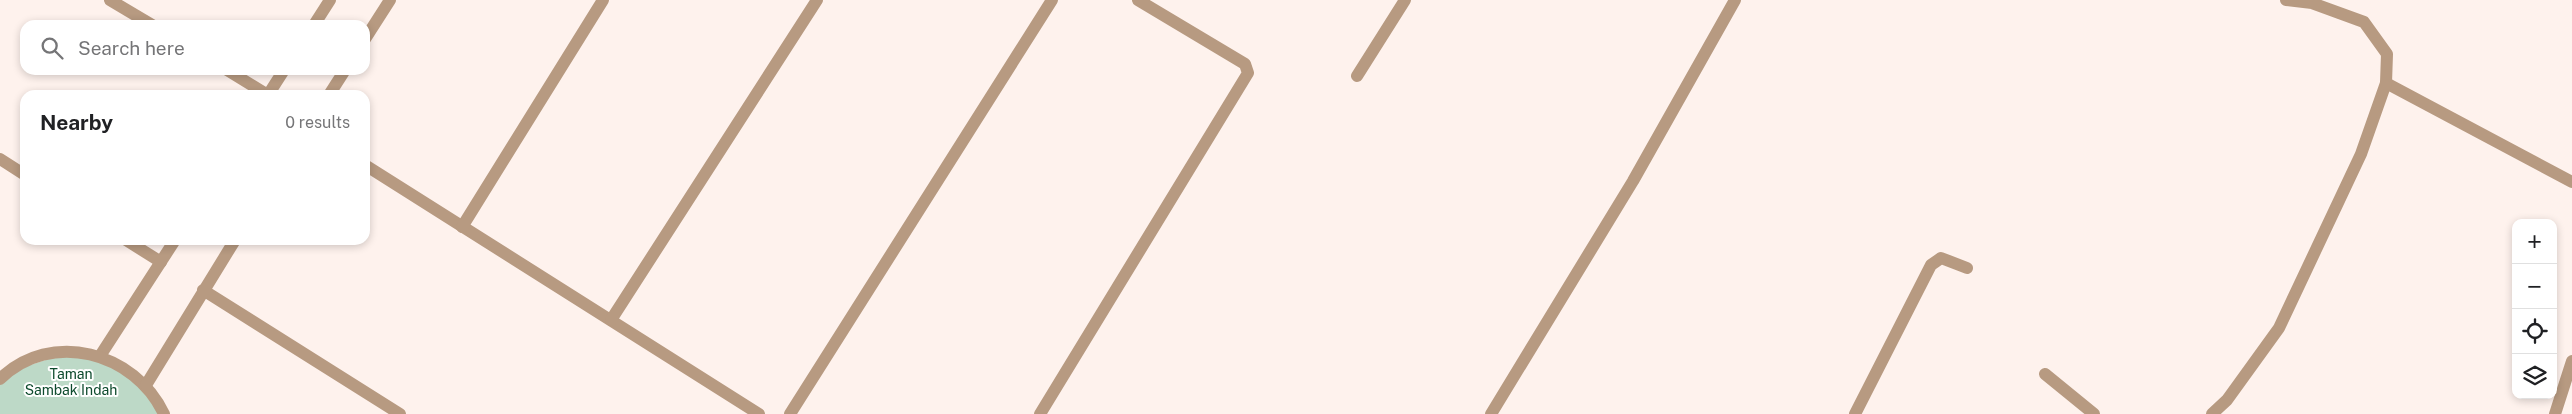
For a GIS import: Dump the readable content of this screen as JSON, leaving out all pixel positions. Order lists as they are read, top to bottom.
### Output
{
  "parks": ["Taman Sambak Indah"],
  "page": {
    "search": "Search here",
    "heading": ["Nearby", "0 results"],
    "map_buttons": ["+", "−"]
  }
}
